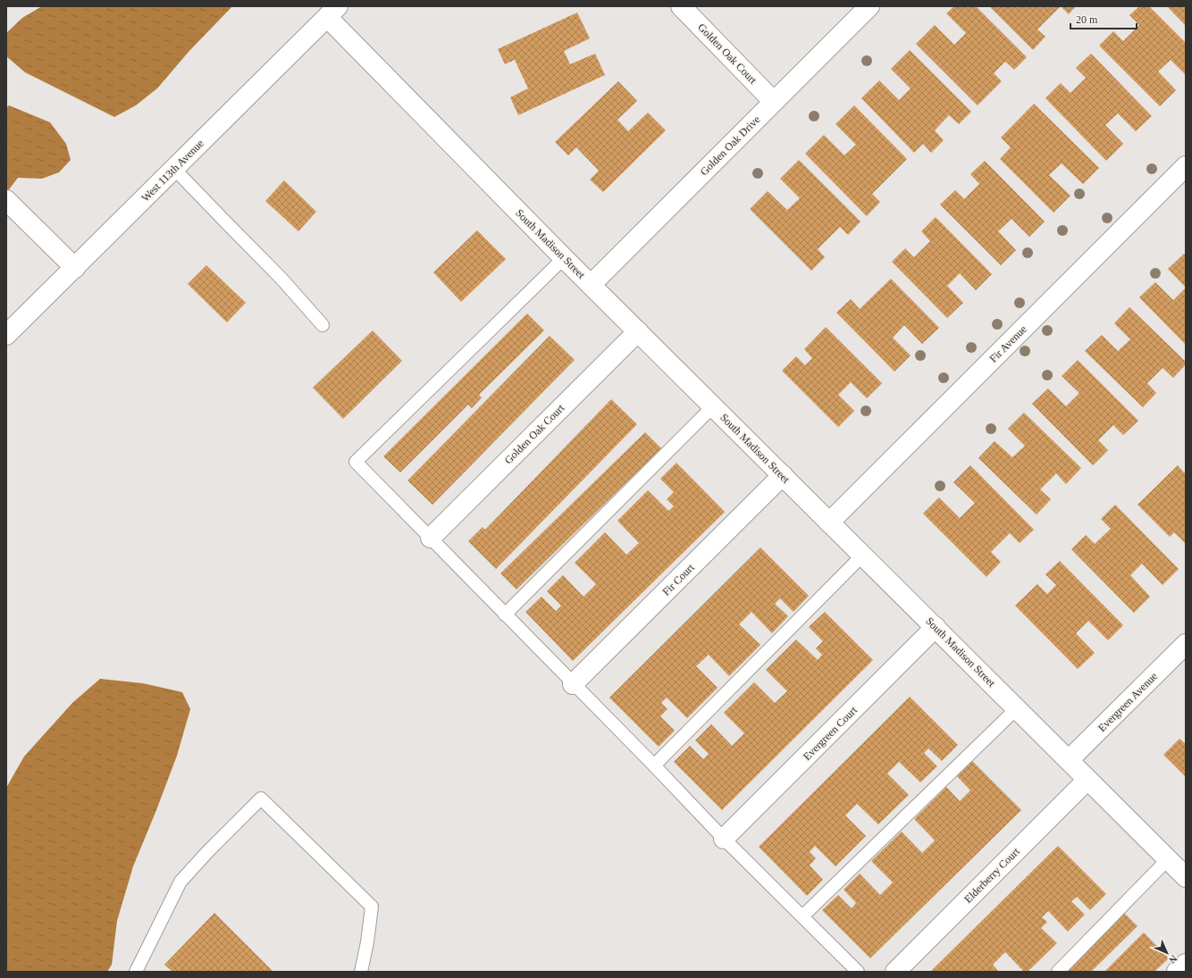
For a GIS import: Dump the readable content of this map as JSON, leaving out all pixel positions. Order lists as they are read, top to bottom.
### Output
{
  "streets": {
    "street": [
      "Golden Oak Court",
      "Golden Oak Drive",
      "West 113th Avenue",
      "South Madison Street",
      "Fir Avenue",
      "Fir Court",
      "Evergreen Avenue",
      "Evergreen Court",
      "Elderberry Court"
    ]
  },
  "crossings": [
    ["Golden Oak Court", "Golden Oak Drive"],
    ["Golden Oak Court", "South Madison Street"],
    ["Golden Oak Drive", "South Madison Street"],
    ["West 113th Avenue", "South Madison Street"],
    ["South Madison Street", "Fir Avenue"],
    ["South Madison Street", "Fir Court"],
    ["South Madison Street", "Evergreen Avenue"],
    ["South Madison Street", "Evergreen Court"],
    ["South Madison Street", "Elderberry Court"]
  ],
  "scale_bar": "20 m",
  "north": "bottom right"
}
